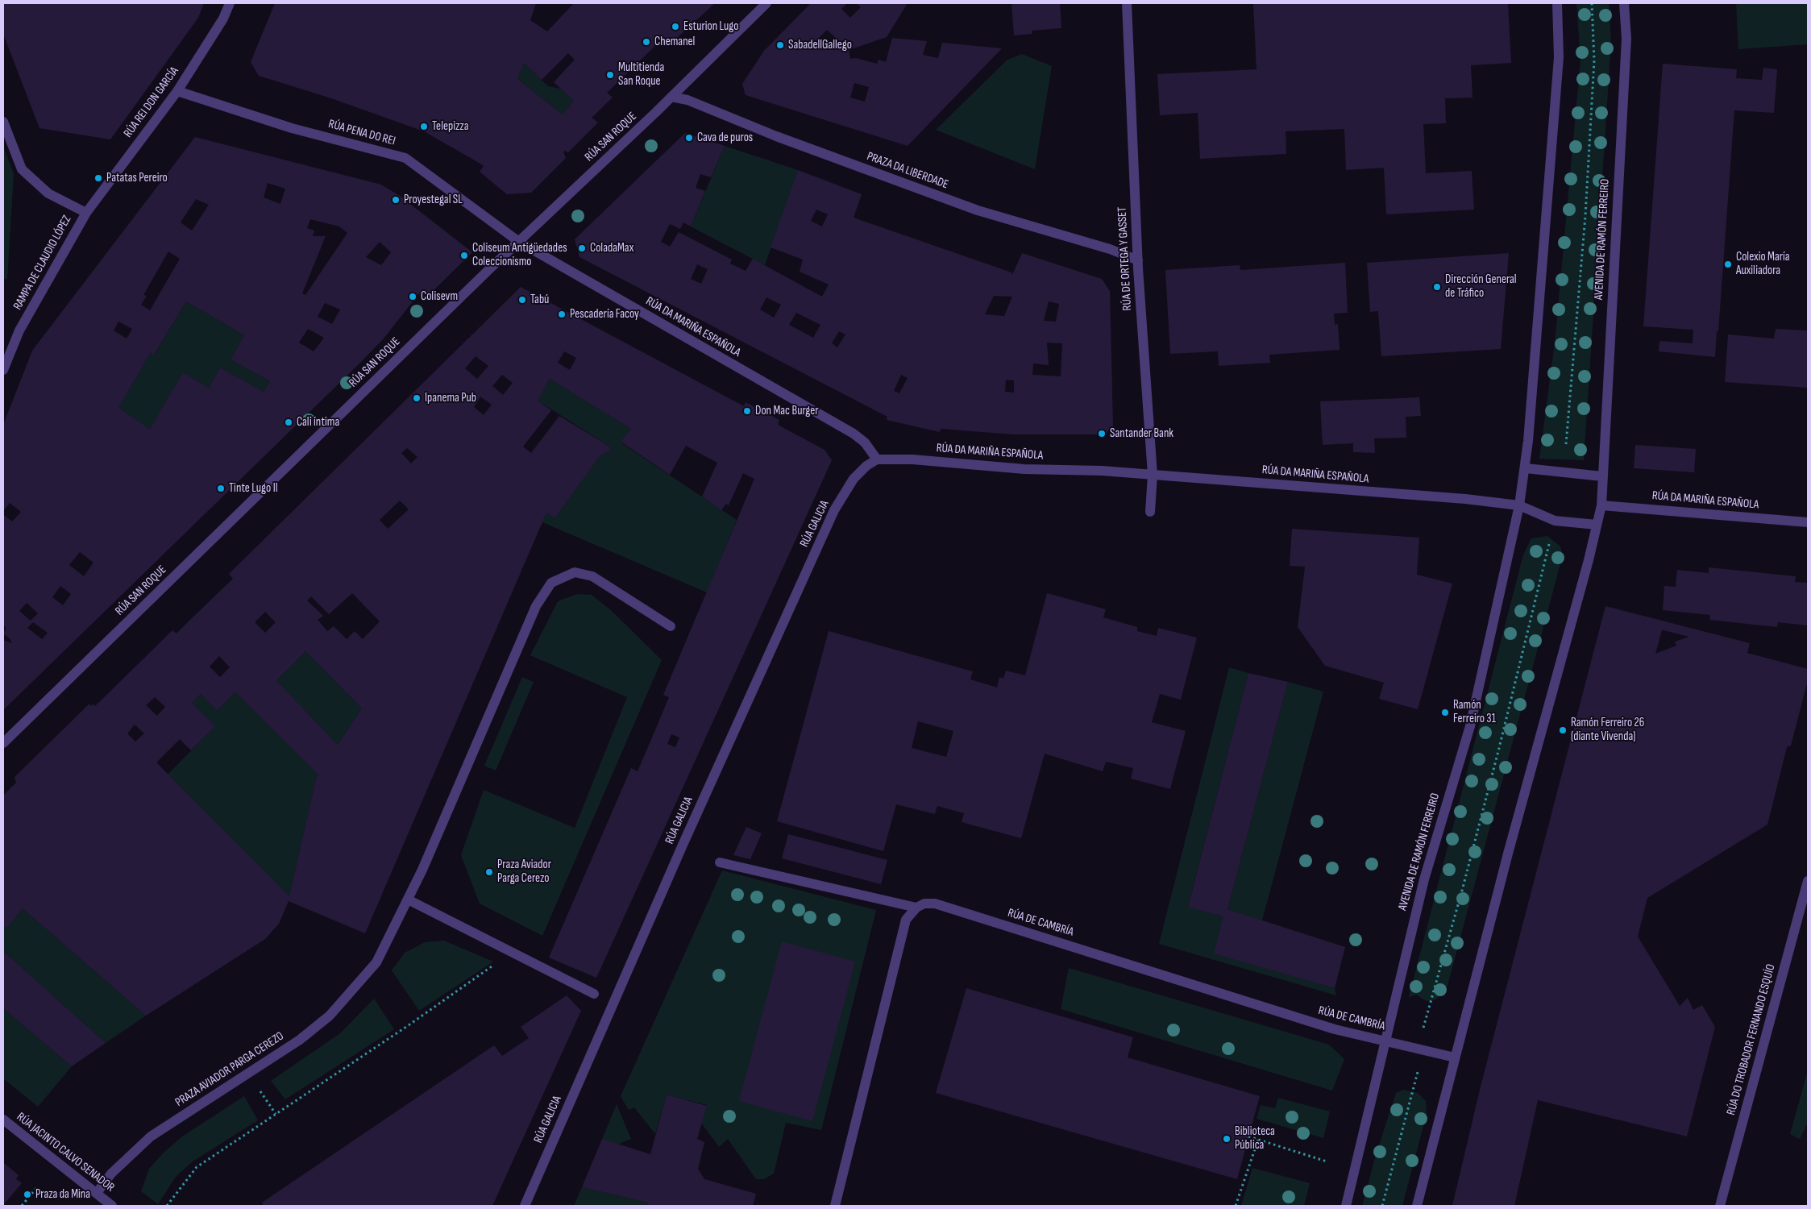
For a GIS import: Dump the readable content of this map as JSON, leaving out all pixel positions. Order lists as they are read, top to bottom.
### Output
{
  "streets": {
    "street": [
      "RÚA REI DON GARCÍA",
      "RÚA PENA DO REI",
      "RÚA SAN ROQUE",
      "PRAZA DA LIBERDADE",
      "AVENIDA DE RAMÓN FERREIRO",
      "RÚA DE ORTEGA Y GASSET",
      "RAMPA DE CLAUDIO LÓPEZ",
      "RÚA DA MARIÑA ESPAÑOLA",
      "RÚA GALICIA",
      "RÚA DE CAMBRÍA",
      "RÚA DO TROBADOR FERNANDO ESQUÍO",
      "PRAZA AVIADOR PARGA CEREZO",
      "RÚA JACINTO CALVO SENADOR"
    ]
  },
  "crossings": [
    ["RÚA REI DON GARCÍA", "RÚA PENA DO REI"],
    ["RÚA REI DON GARCÍA", "RAMPA DE CLAUDIO LÓPEZ"],
    ["RÚA PENA DO REI", "RÚA SAN ROQUE"],
    ["RÚA PENA DO REI", "RÚA DA MARIÑA ESPAÑOLA"],
    ["RÚA SAN ROQUE", "PRAZA DA LIBERDADE"],
    ["RÚA SAN ROQUE", "RÚA DA MARIÑA ESPAÑOLA"],
    ["PRAZA DA LIBERDADE", "RÚA DE ORTEGA Y GASSET"],
    ["AVENIDA DE RAMÓN FERREIRO", "RÚA DA MARIÑA ESPAÑOLA"],
    ["AVENIDA DE RAMÓN FERREIRO", "RÚA DE CAMBRÍA"],
    ["RÚA DE ORTEGA Y GASSET", "RÚA DA MARIÑA ESPAÑOLA"],
    ["RÚA DA MARIÑA ESPAÑOLA", "RÚA GALICIA"],
    ["PRAZA AVIADOR PARGA CEREZO", "RÚA JACINTO CALVO SENADOR"]
  ],
  "places": [
    "Esturion Lugo",
    "Chemanel",
    "SabadellGallego",
    "Multitienda San Roque",
    "Telepizza",
    "Cava de puros",
    "Patatas Pereiro",
    "Proyestegal SL",
    "ColadaMax",
    "Coliseum Antigüedades Coleccionismo",
    "Colexio María Auxiliadora",
    "Dirección General de Tráfico",
    "Colisevm",
    "Tabú",
    "Pescadería Facoy",
    "Ipanema Pub",
    "Don Mac Burger",
    "Cali íntima",
    "Santander Bank",
    "Tinte Lugo II",
    "Ramón Ferreiro 31",
    "Ramón Ferreiro 26 (diante Vivenda)",
    "Praza Aviador Parga Cerezo",
    "Biblioteca Pública",
    "Praza da Mina"
  ]
}
